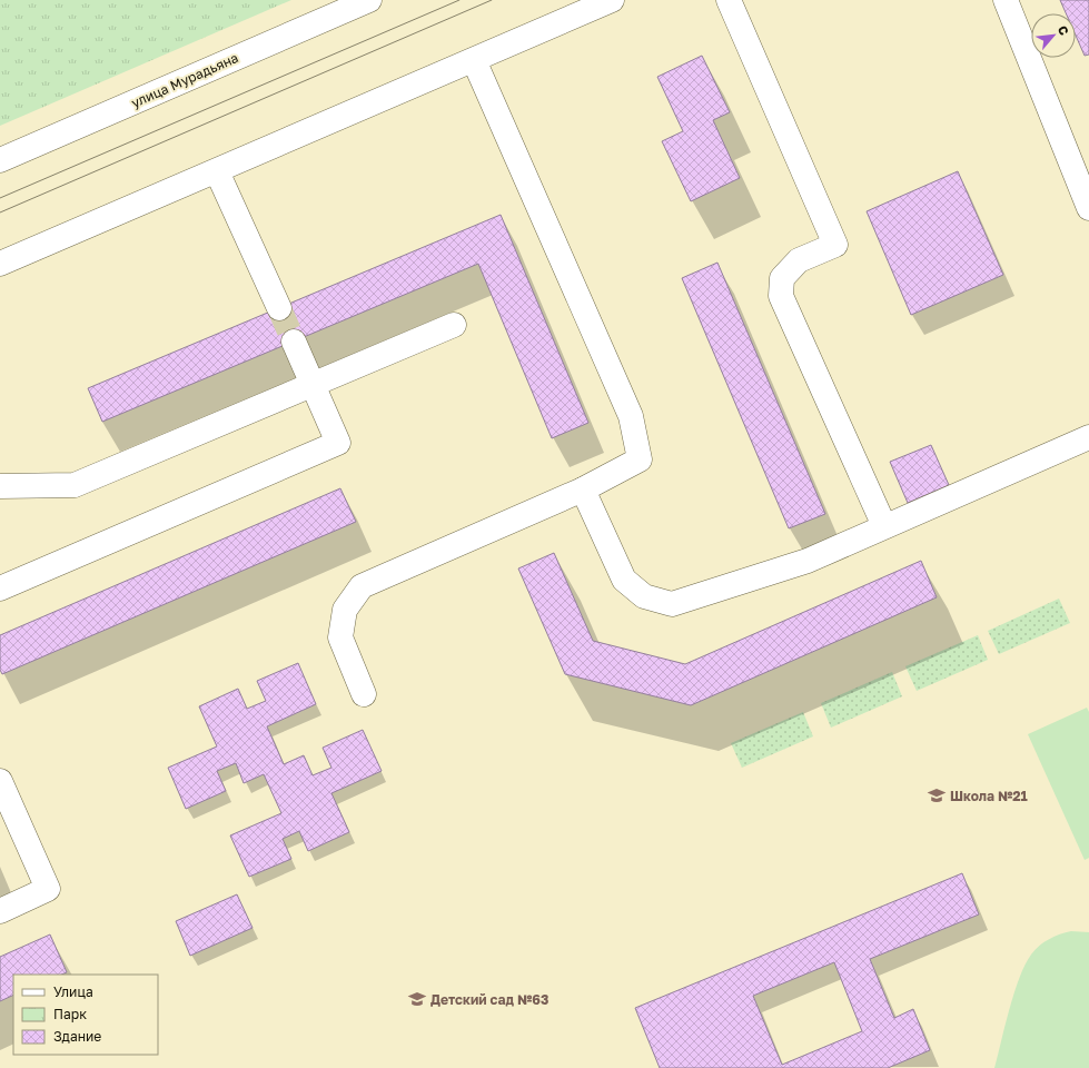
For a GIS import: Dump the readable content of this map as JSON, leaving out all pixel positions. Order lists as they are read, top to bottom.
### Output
{
  "streets": {
    "main road": ["улица Мурадьяна"]
  },
  "places": {
    "school or university": ["Школа №21", "Детский сад №63"]
  },
  "legend": ["Улица", "Парк", "Здание"],
  "north": "top right"
}
